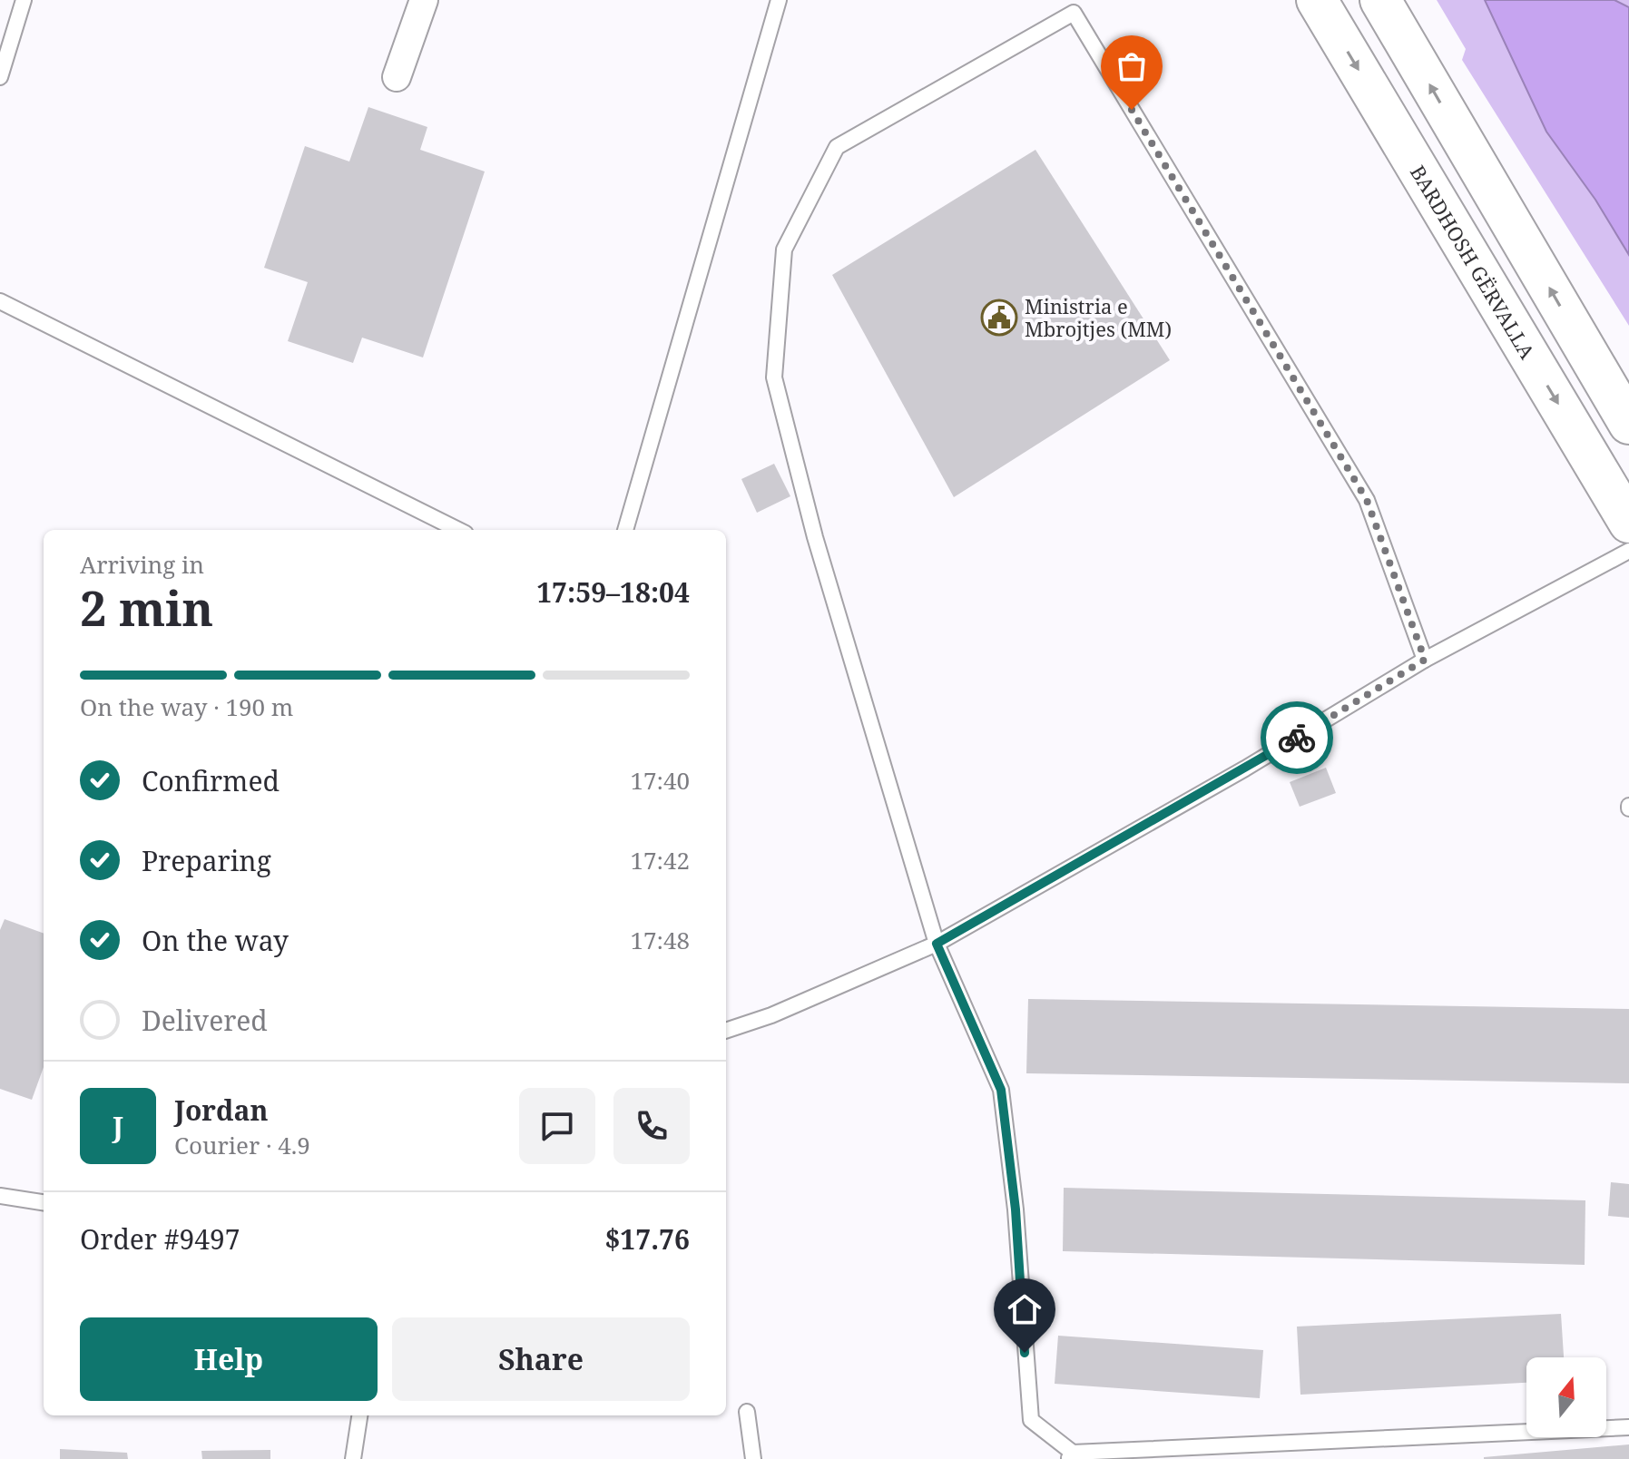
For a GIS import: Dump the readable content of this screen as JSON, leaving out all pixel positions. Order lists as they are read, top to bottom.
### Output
{
  "streets": {
    "highway": ["BARDHOSH GËRVALLA"]
  },
  "places": {
    "public building": ["Ministria e Mbrojtjes (MM)"]
  },
  "north": "top",
  "page": {
    "heading": ["2 min", "Arriving in", "17:59–18:04"],
    "panel": [
      "Jordan",
      "Courier · 4.9",
      "Order #9497",
      "$17.76"
    ],
    "bar": "On the way · 190 m",
    "list": [
      ["Confirmed", "17:40"],
      ["Preparing", "17:42"],
      ["On the way", "17:48"],
      "Delivered"
    ],
    "round": "J",
    "buttons": ["Help", "Share"]
  }
}
